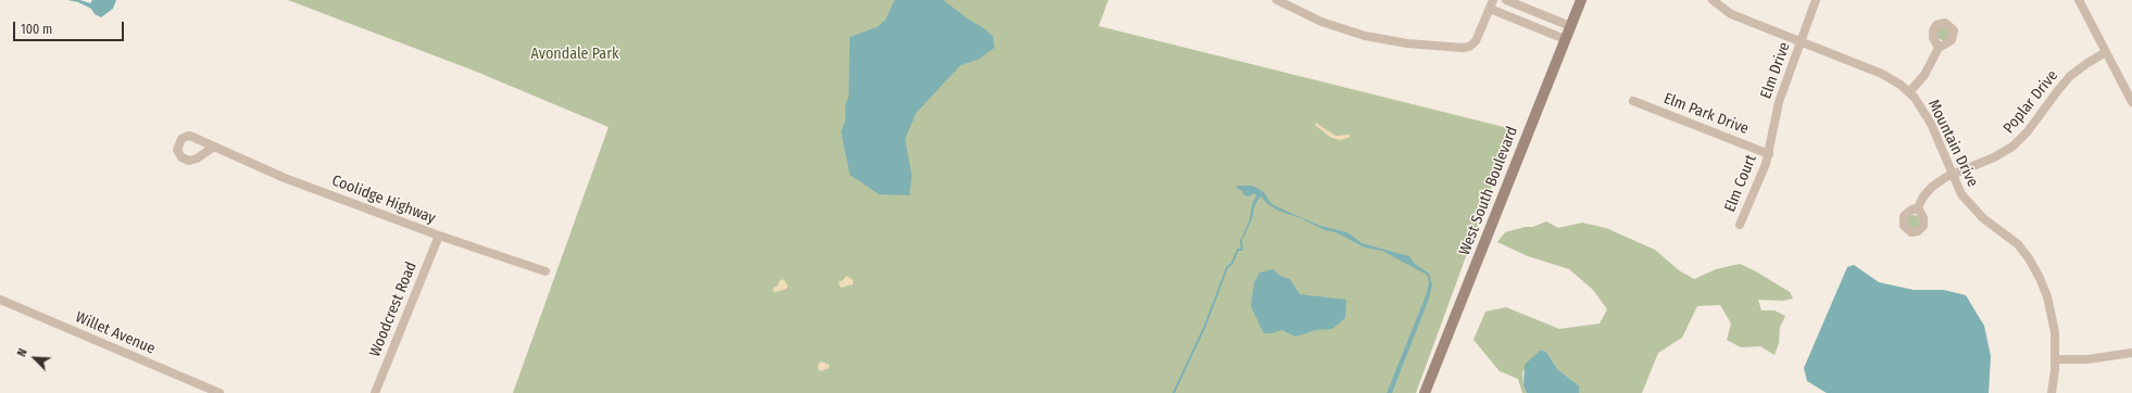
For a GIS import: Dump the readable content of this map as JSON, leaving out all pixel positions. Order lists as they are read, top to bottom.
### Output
{
  "streets": {
    "main road": ["West South Boulevard"],
    "street": [
      "Elm Drive",
      "Poplar Drive",
      "Elm Park Drive",
      "Mountain Drive",
      "Elm Court",
      "Coolidge Highway",
      "Woodcrest Road",
      "Willet Avenue"
    ]
  },
  "crossings": [
    ["Elm Drive", "Elm Park Drive"],
    ["Elm Drive", "Mountain Drive"],
    ["Elm Drive", "Elm Court"],
    ["Poplar Drive", "Mountain Drive"],
    ["Elm Park Drive", "Elm Court"],
    ["Coolidge Highway", "Woodcrest Road"]
  ],
  "parks": ["Avondale Park"],
  "scale_bar": "100 m",
  "north": "top left"
}
